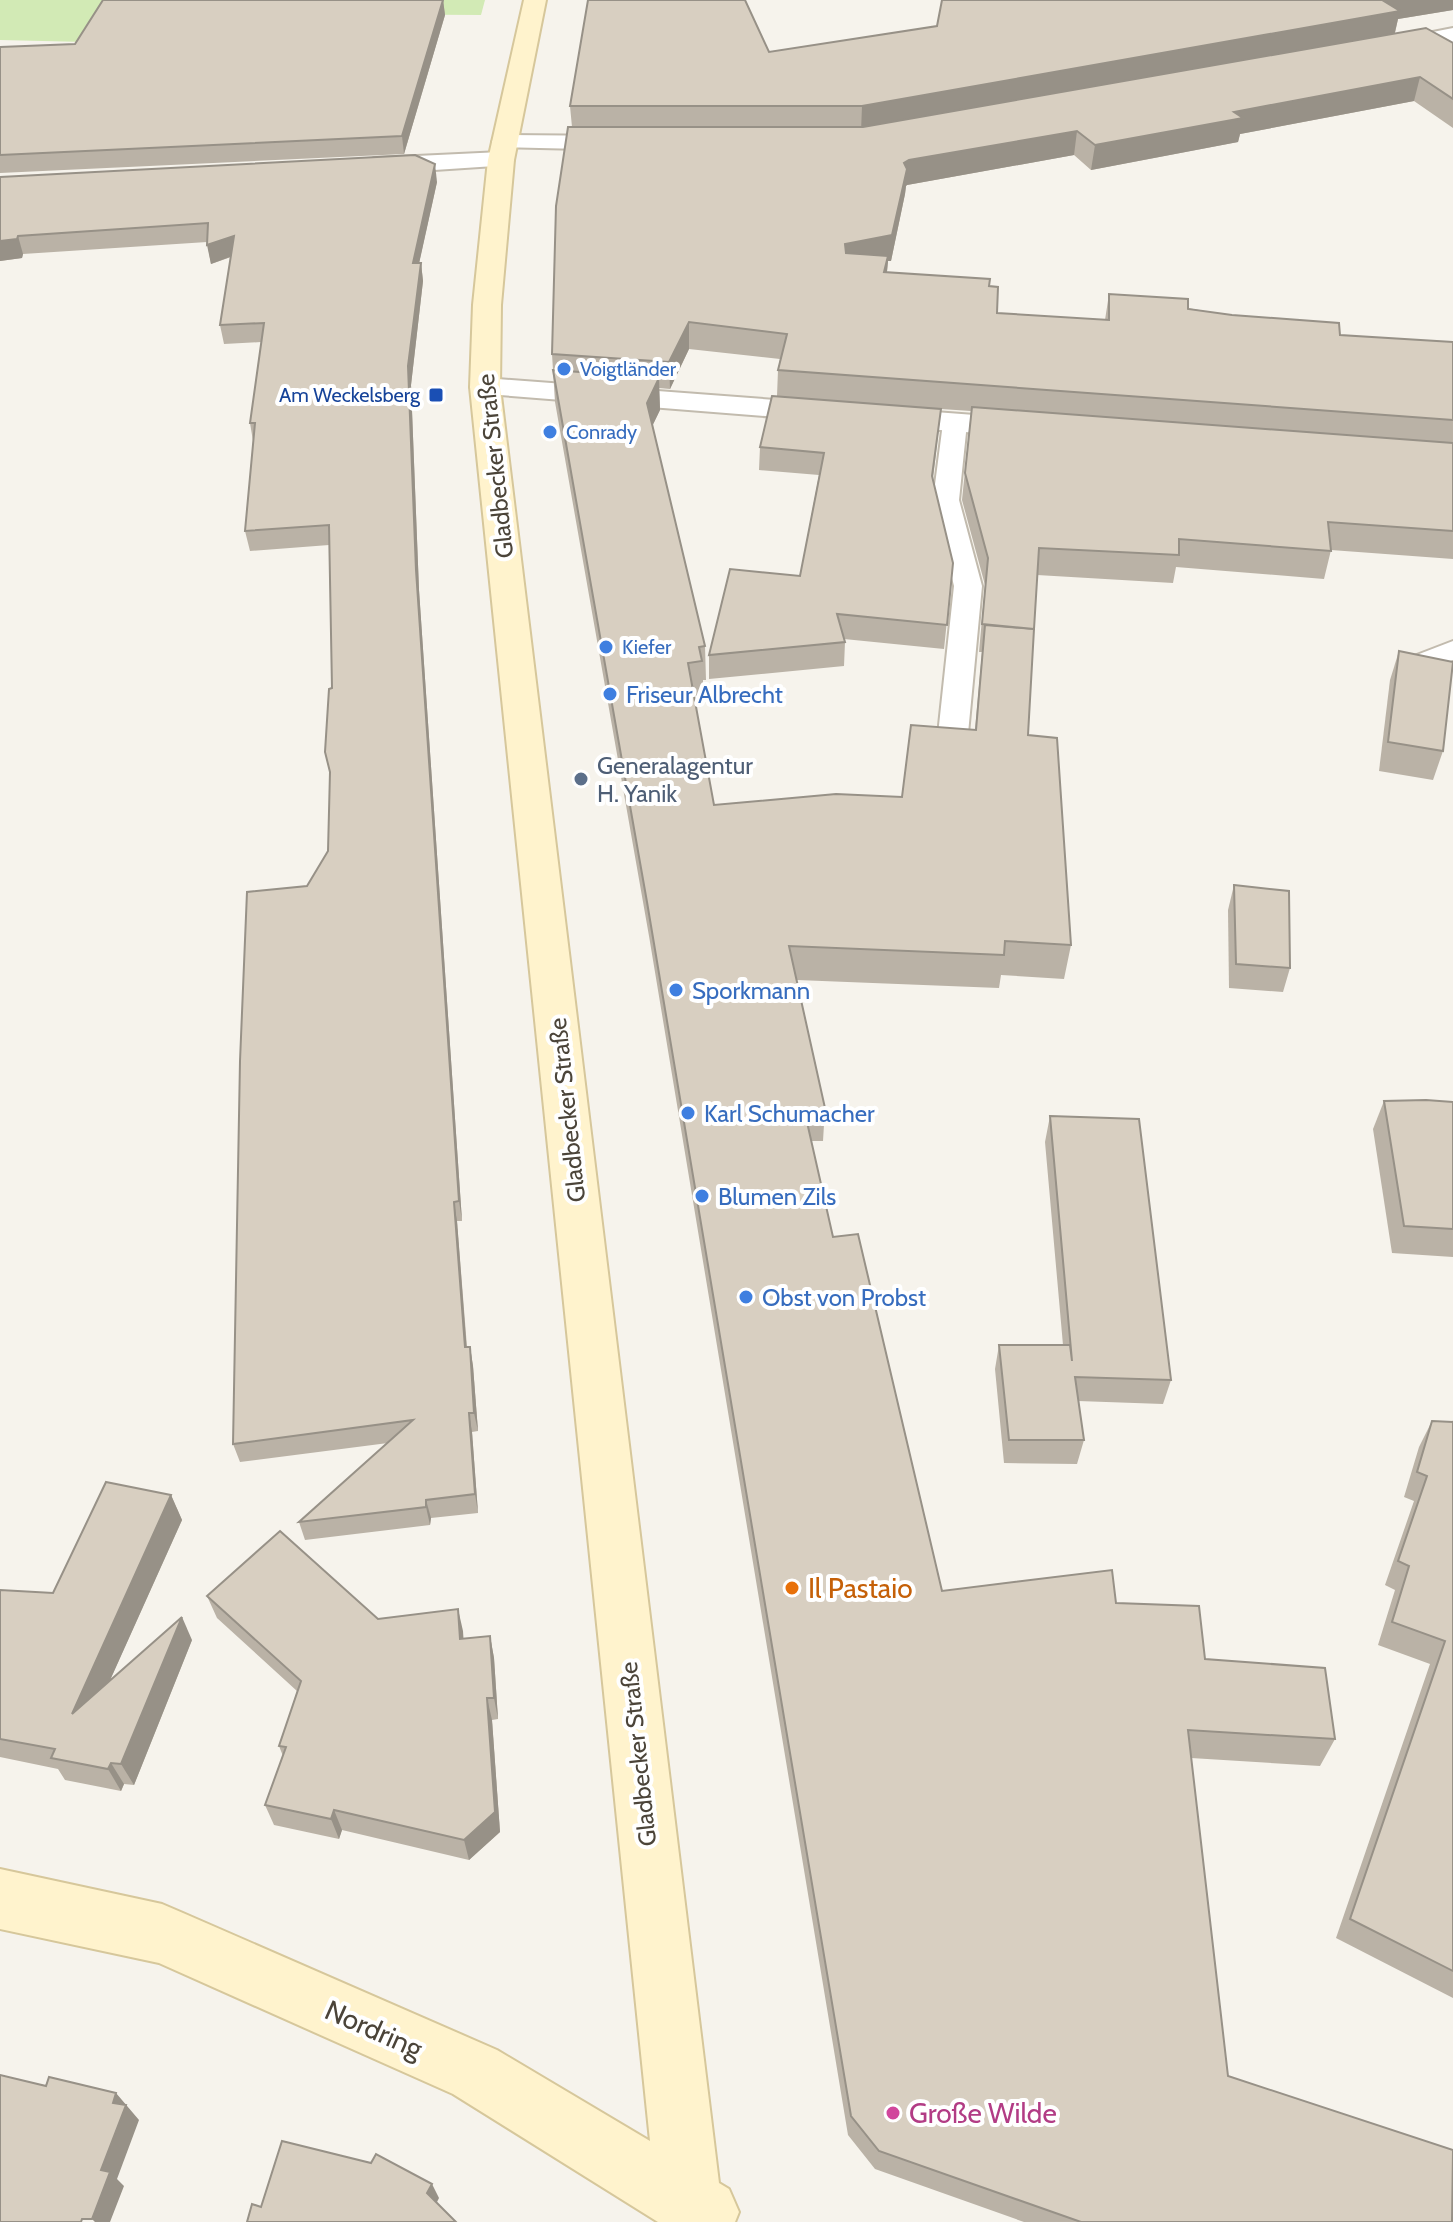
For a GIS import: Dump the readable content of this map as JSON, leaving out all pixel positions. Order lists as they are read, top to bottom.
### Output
{
  "streets": {
    "main road": ["Gladbecker Straße", "Nordring"]
  },
  "crossings": [
    ["Gladbecker Straße", "Nordring"]
  ],
  "places": {
    "other": [
      "Voigtländer",
      "Conrady",
      "Kiefer",
      "Friseur Albrecht",
      "Generalagentur H. Yanik",
      "Sporkmann",
      "Karl Schumacher",
      "Blumen Zils",
      "Obst von Probst",
      "Il Pastaio",
      "Große Wilde"
    ],
    "transit": ["Am Weckelsberg"]
  }
}
